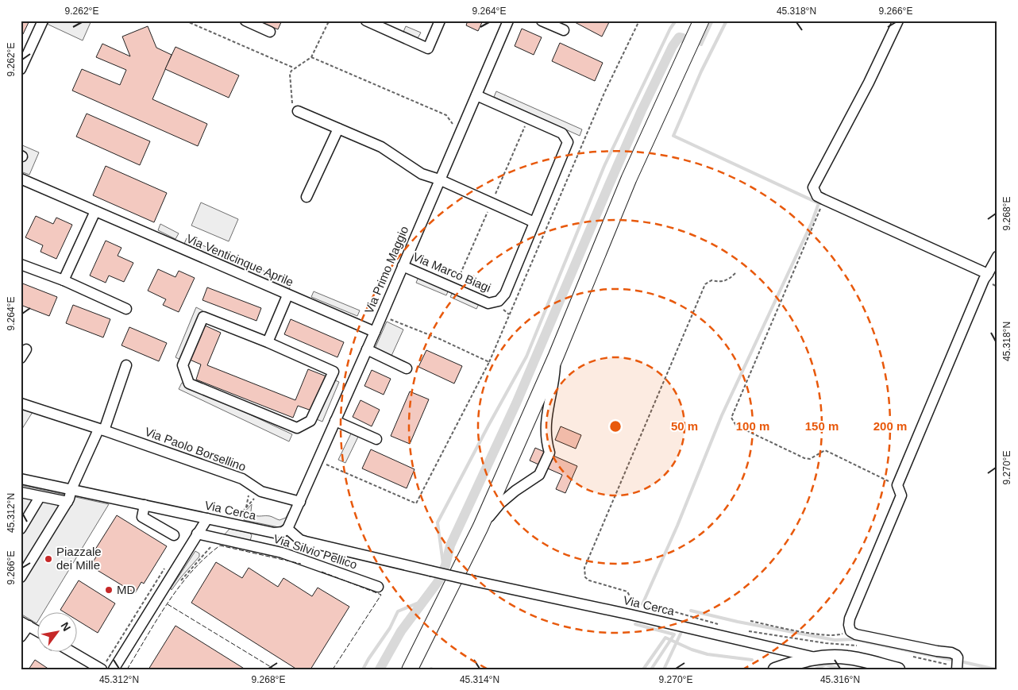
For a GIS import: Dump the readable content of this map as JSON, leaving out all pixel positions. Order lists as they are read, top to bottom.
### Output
{
  "streets": {
    "street": [
      "Via Venticinque Aprile",
      "Via Primo Maggio",
      "Via Marco Biagi",
      "Via Paolo Borsellino",
      "Via Cerca",
      "Via Silvio Pellico"
    ]
  },
  "crossings": [
    ["Via Venticinque Aprile", "Via Primo Maggio"],
    ["Via Primo Maggio", "Via Marco Biagi"],
    ["Via Primo Maggio", "Via Paolo Borsellino"],
    ["Via Primo Maggio", "Via Cerca"]
  ],
  "places": ["Piazzale dei Mille", "MD"],
  "north": "top right",
  "coordinates": [
    "9.262°E",
    "9.264°E",
    "45.318°N",
    "9.266°E",
    "9.268°E",
    "9.270°E",
    "45.312°N",
    "45.314°N",
    "45.316°N"
  ],
  "rings": [
    "50 m",
    "100 m",
    "150 m",
    "200 m"
  ]
}
